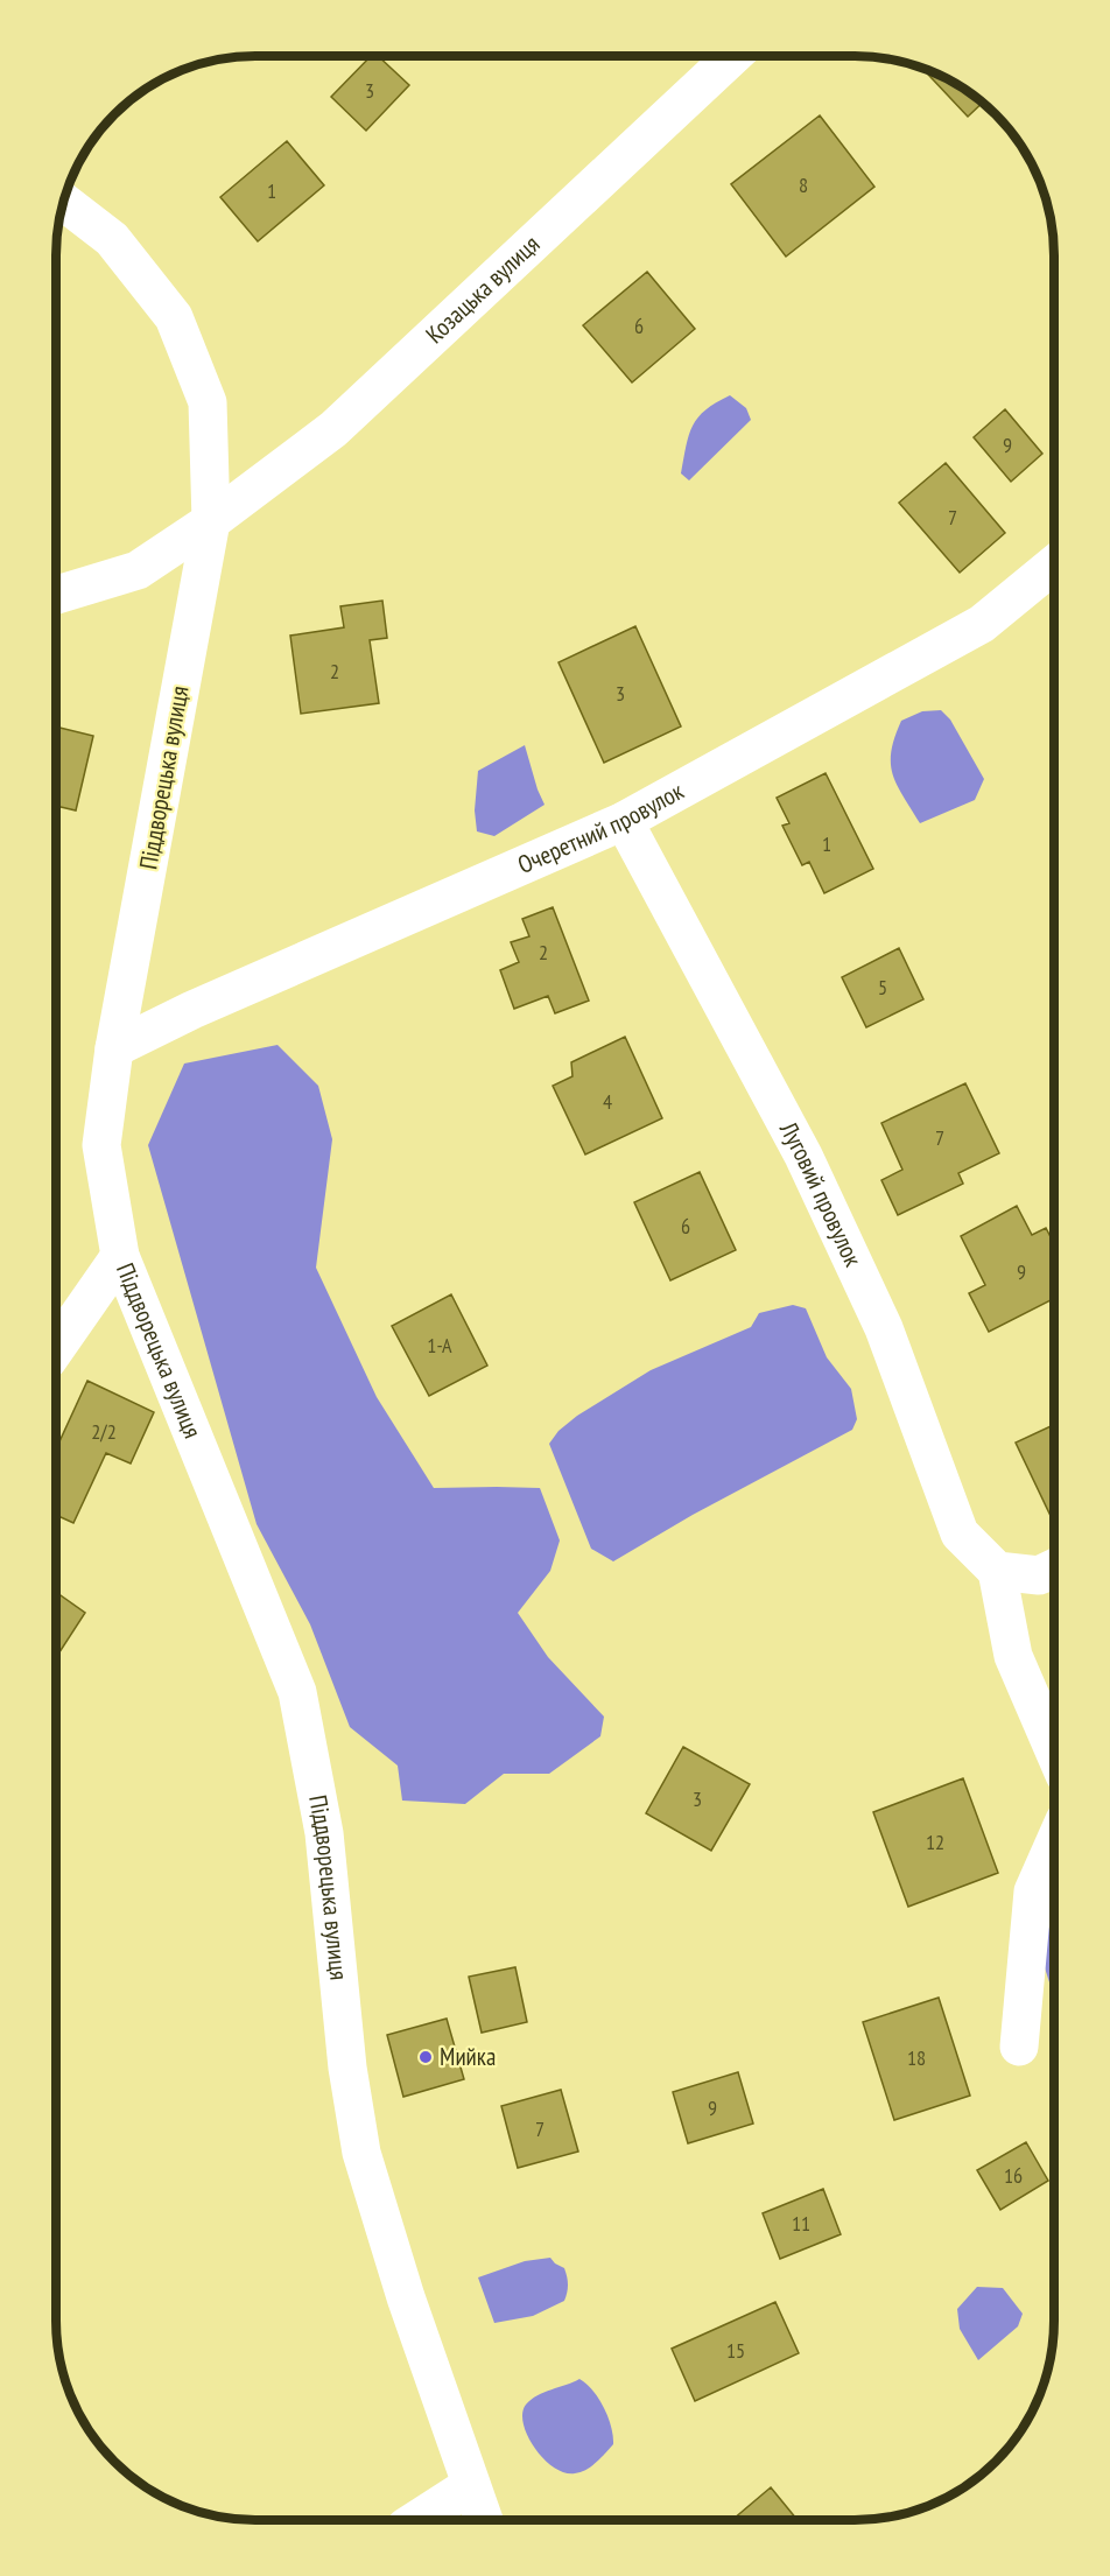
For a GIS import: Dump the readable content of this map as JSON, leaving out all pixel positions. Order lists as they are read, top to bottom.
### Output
{
  "streets": {
    "street": [
      "Козацька вулиця",
      "Піддворецька вулиця",
      "Очеретний провулок",
      "Луговий провулок"
    ]
  },
  "crossings": [
    ["Козацька вулиця", "Піддворецька вулиця"],
    ["Піддворецька вулиця", "Очеретний провулок"],
    ["Очеретний провулок", "Луговий провулок"]
  ],
  "places": ["Мийка"],
  "house_numbers": [
    "3",
    "8",
    "1",
    "6",
    "9",
    "7",
    "2",
    "3",
    "1",
    "2",
    "5",
    "4",
    "7",
    "6",
    "9",
    "1-А",
    "2/2",
    "3",
    "12",
    "18",
    "9",
    "7",
    "16",
    "11",
    "15"
  ]
}
